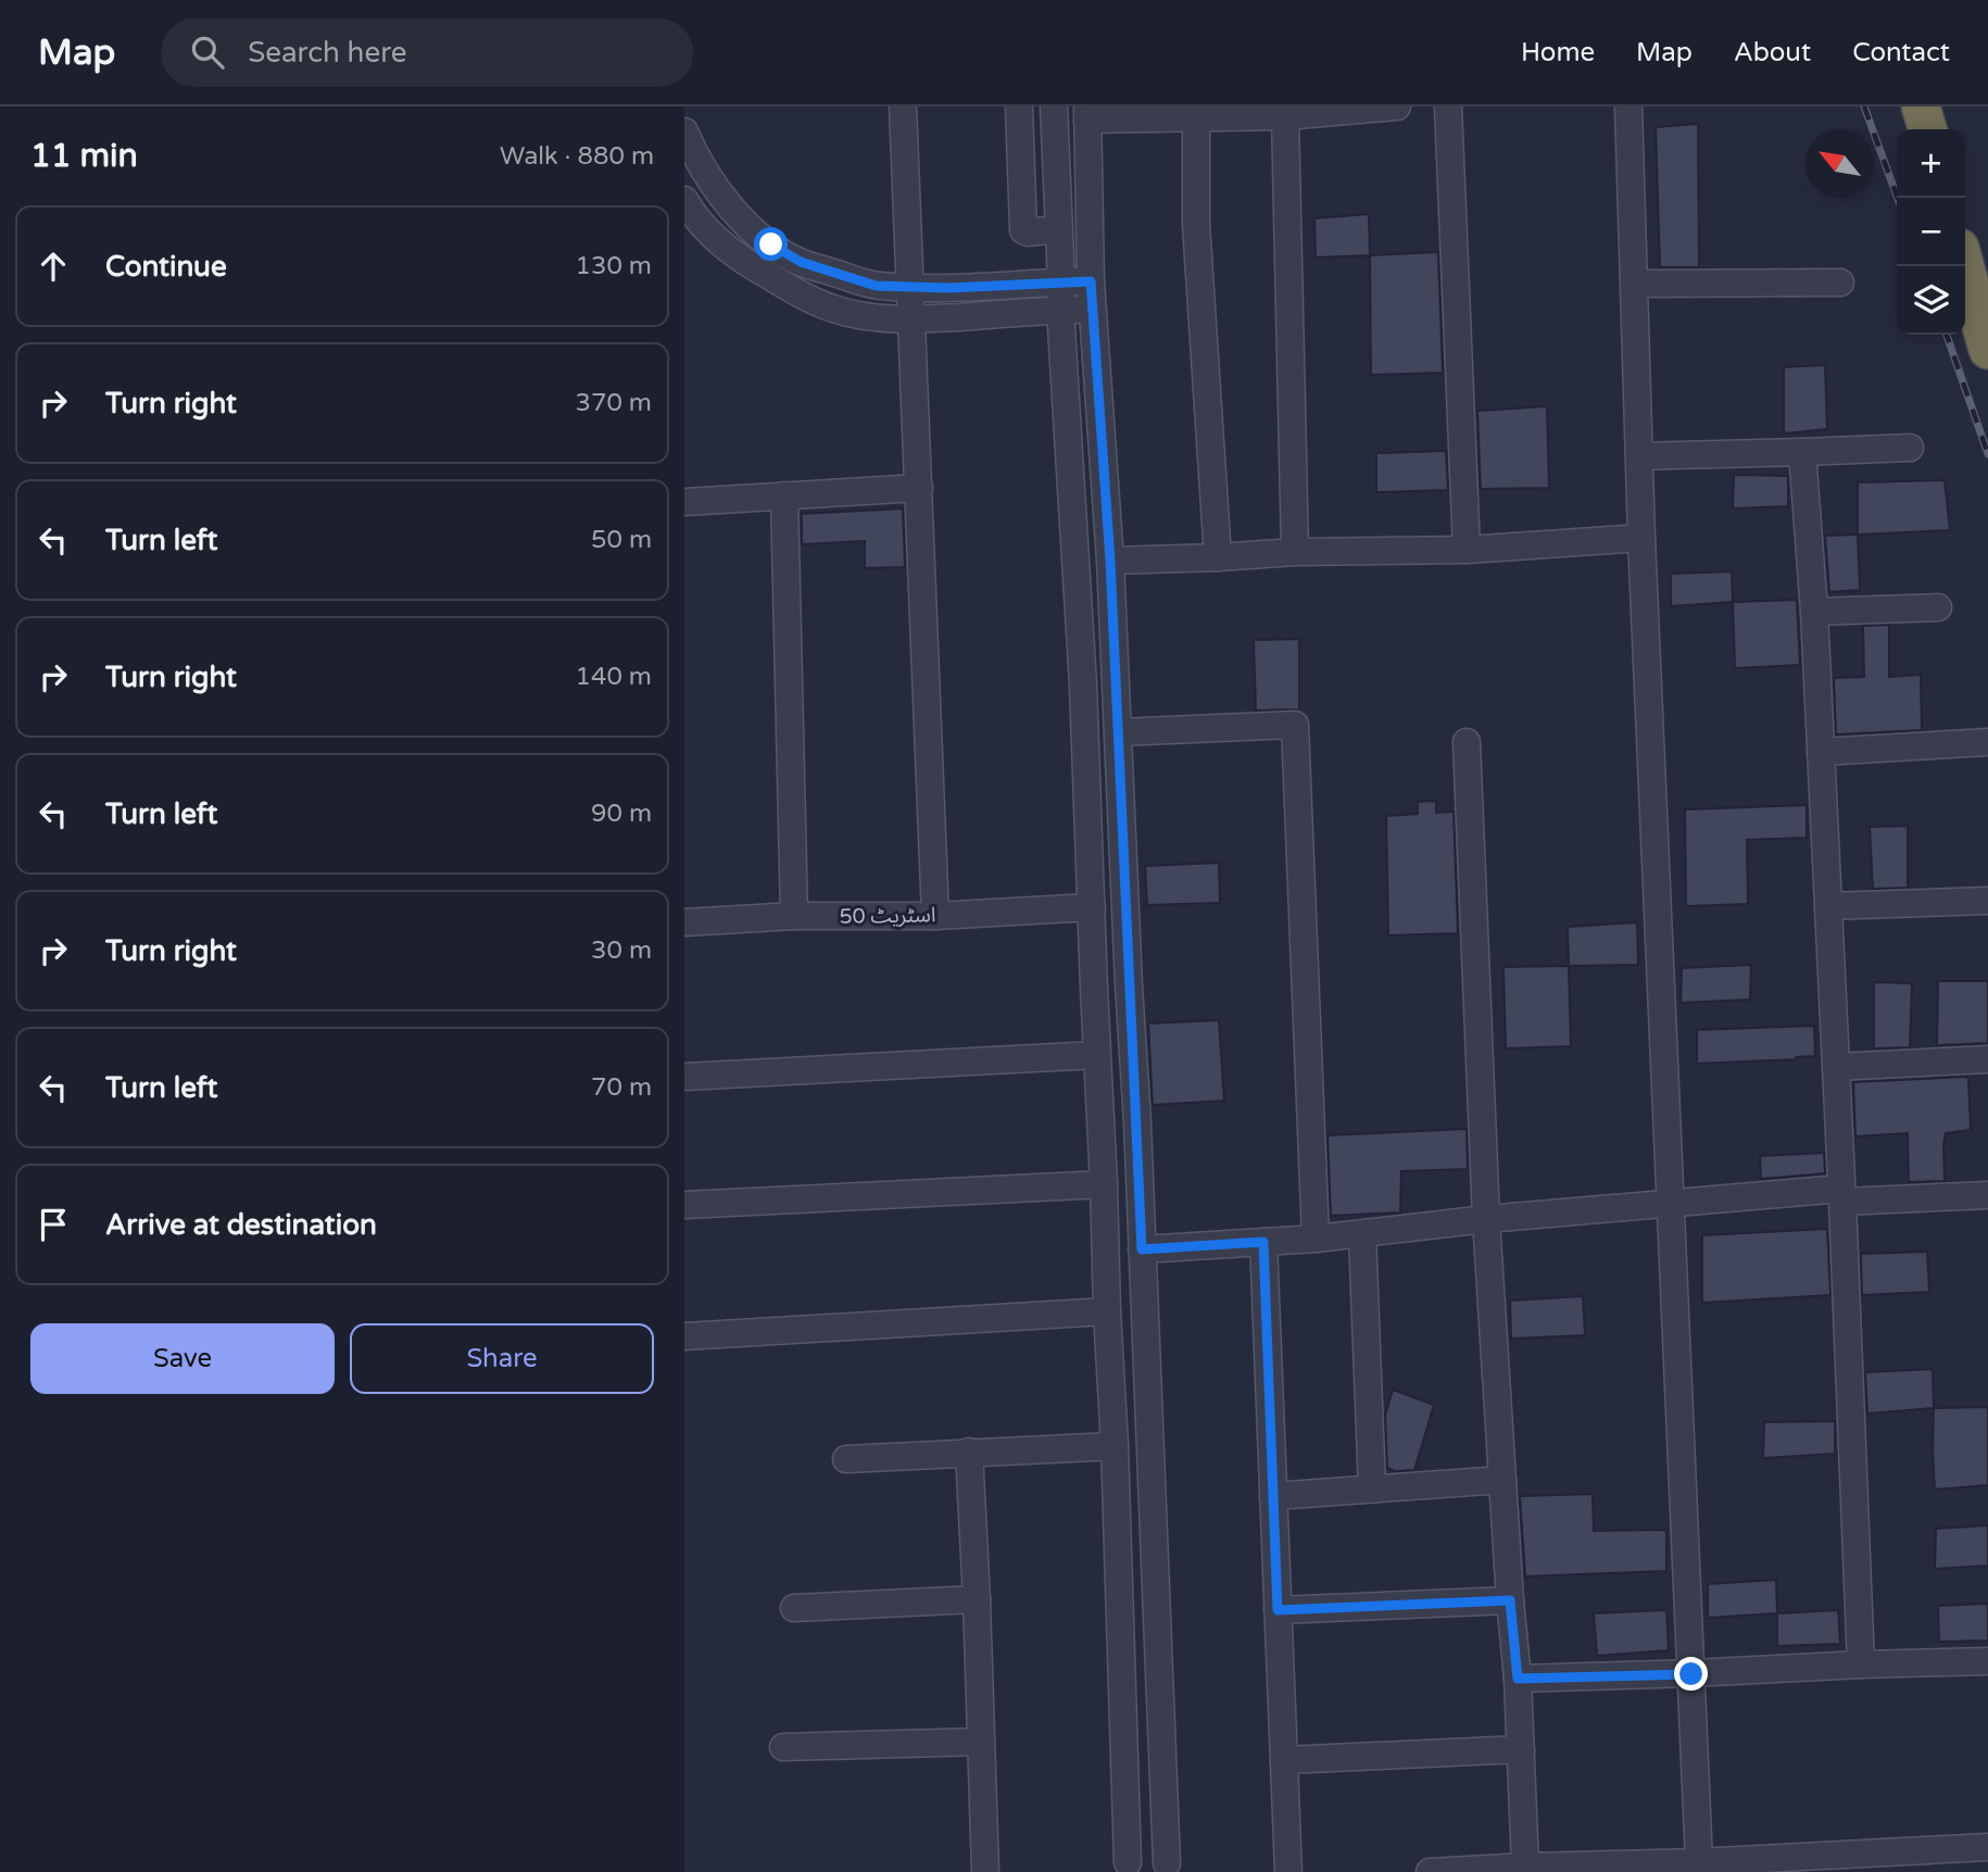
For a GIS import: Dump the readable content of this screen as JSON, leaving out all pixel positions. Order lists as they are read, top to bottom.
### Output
{
  "streets": {
    "street": ["اسٹریٹ 50"]
  },
  "north": "top left",
  "page": {
    "header": "Map",
    "search": "Search here",
    "nav": [
      "Home",
      "Map",
      "About",
      "Contact"
    ],
    "heading": ["11 min", "Walk · 880 m"],
    "map_buttons": ["+", "−"],
    "list": [
      ["Continue", "130 m"],
      ["Turn right", "370 m"],
      ["Turn left", "50 m"],
      ["Turn right", "140 m"],
      ["Turn left", "90 m"],
      ["Turn right", "30 m"],
      ["Turn left", "70 m"],
      "Arrive at destination"
    ],
    "buttons": ["Save", "Share"]
  }
}
